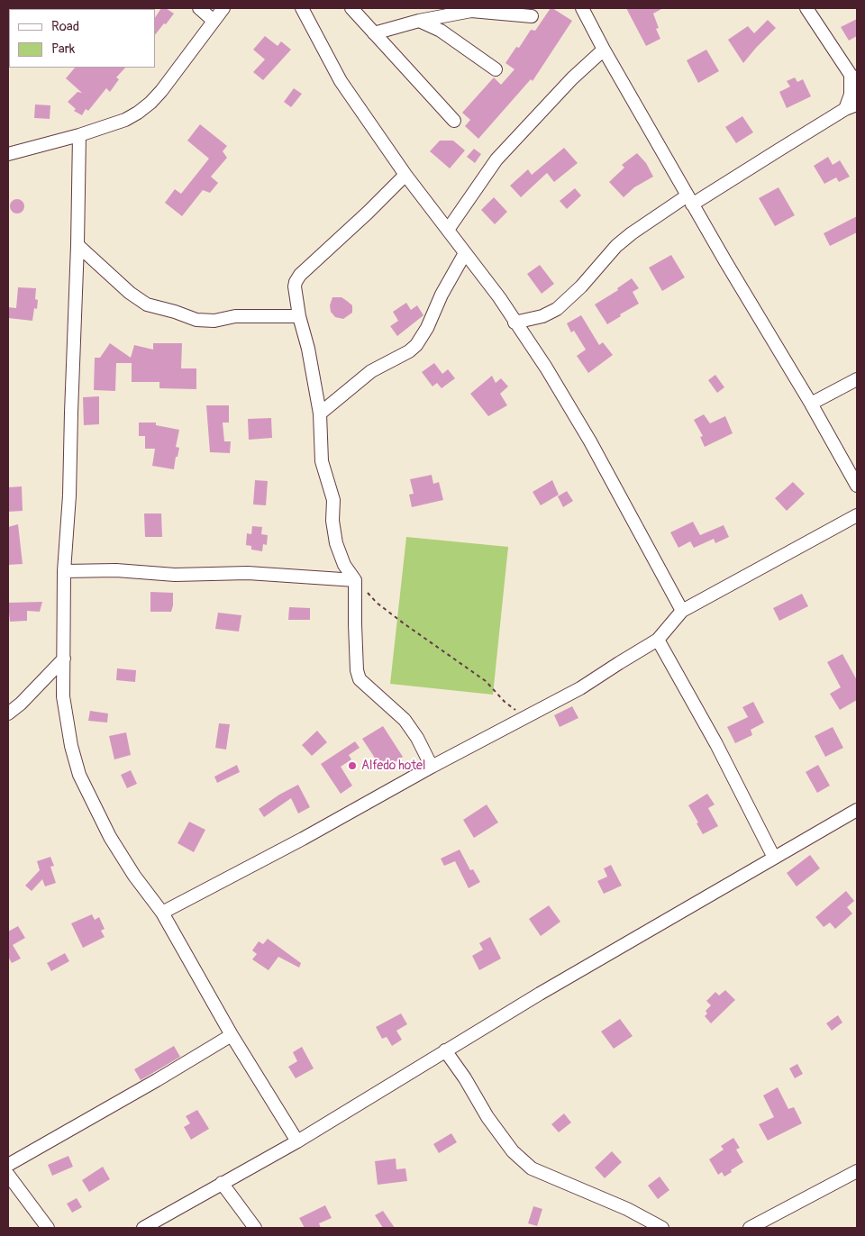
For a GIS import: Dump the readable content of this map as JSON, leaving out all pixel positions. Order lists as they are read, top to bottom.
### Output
{
  "places": ["Alfedo hotel"],
  "legend": ["Road", "Park"]
}
